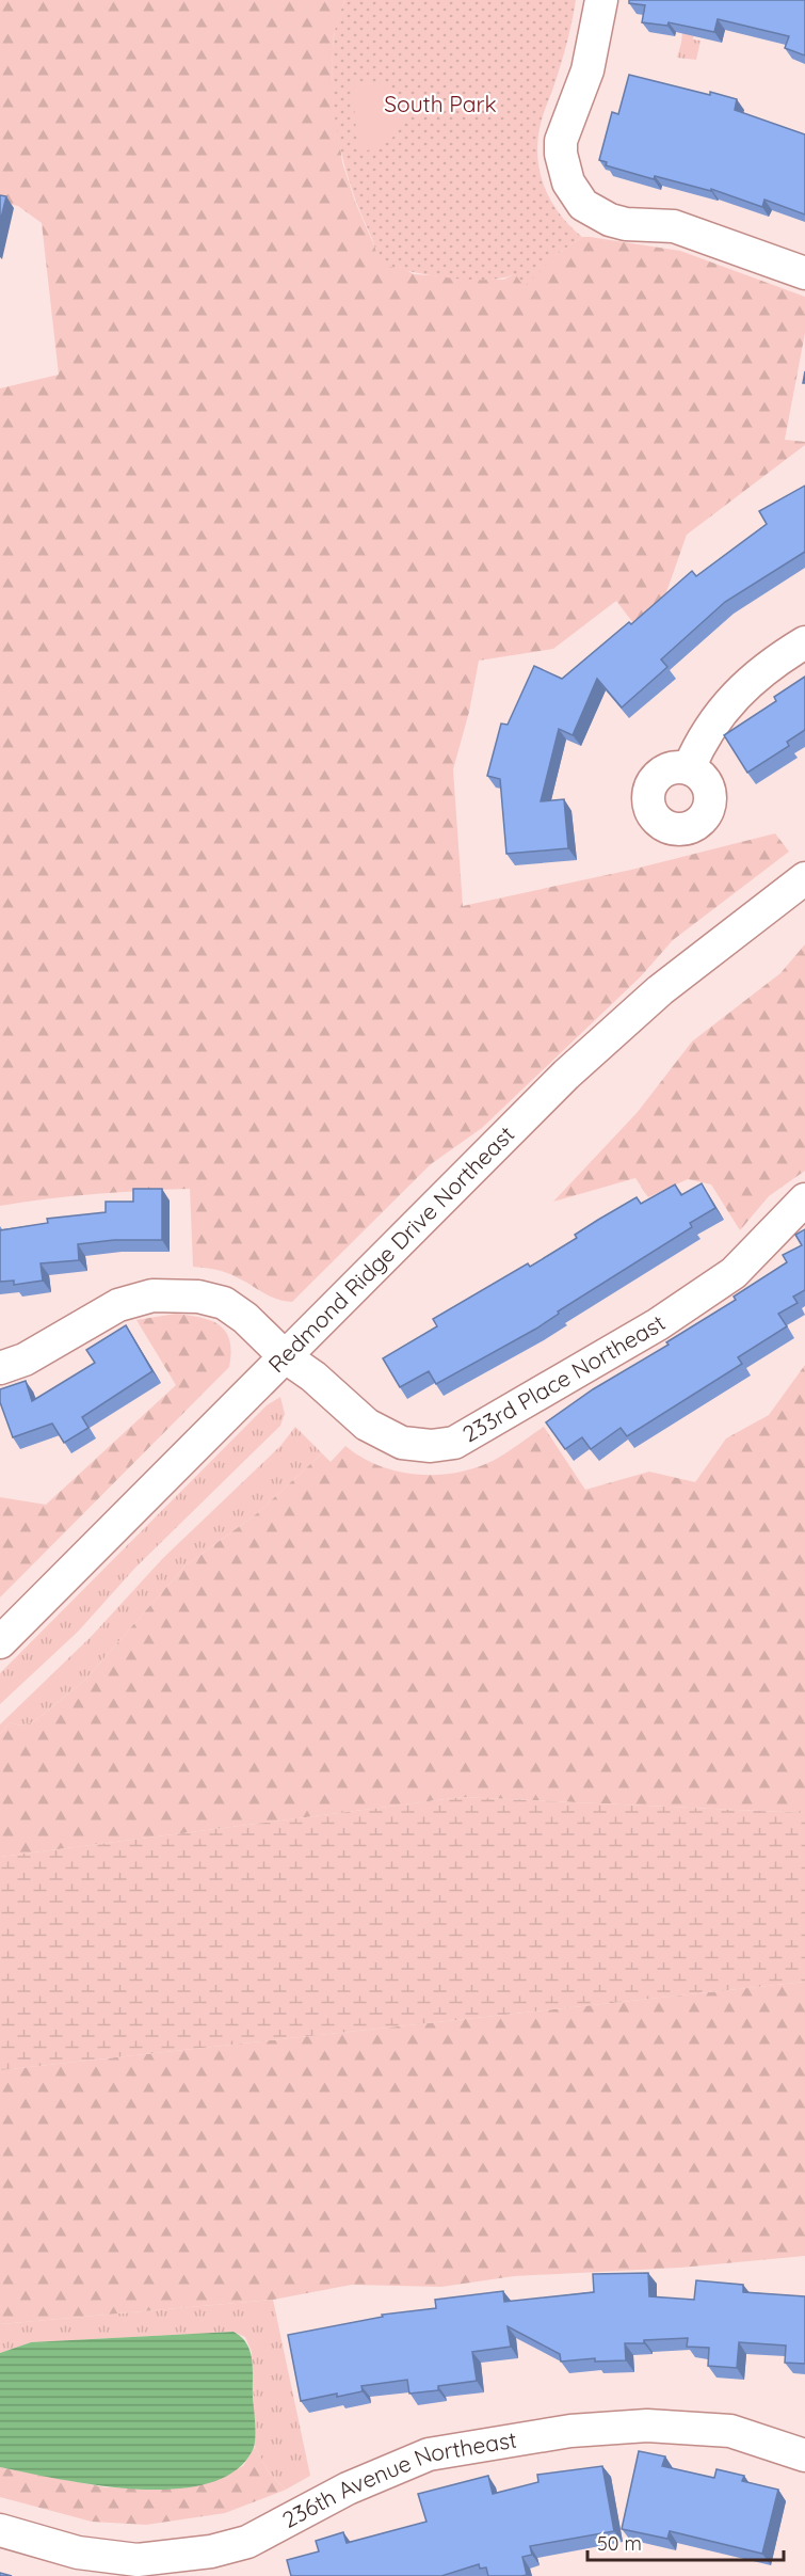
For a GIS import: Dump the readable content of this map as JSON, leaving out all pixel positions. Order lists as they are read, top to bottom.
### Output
{
  "streets": {
    "street": ["Redmond Ridge Drive Northeast", "233rd Place Northeast", "236th Avenue Northeast"]
  },
  "crossings": [
    ["Redmond Ridge Drive Northeast", "233rd Place Northeast"]
  ],
  "parks": ["South Park"],
  "scale_bar": "50 m"
}
